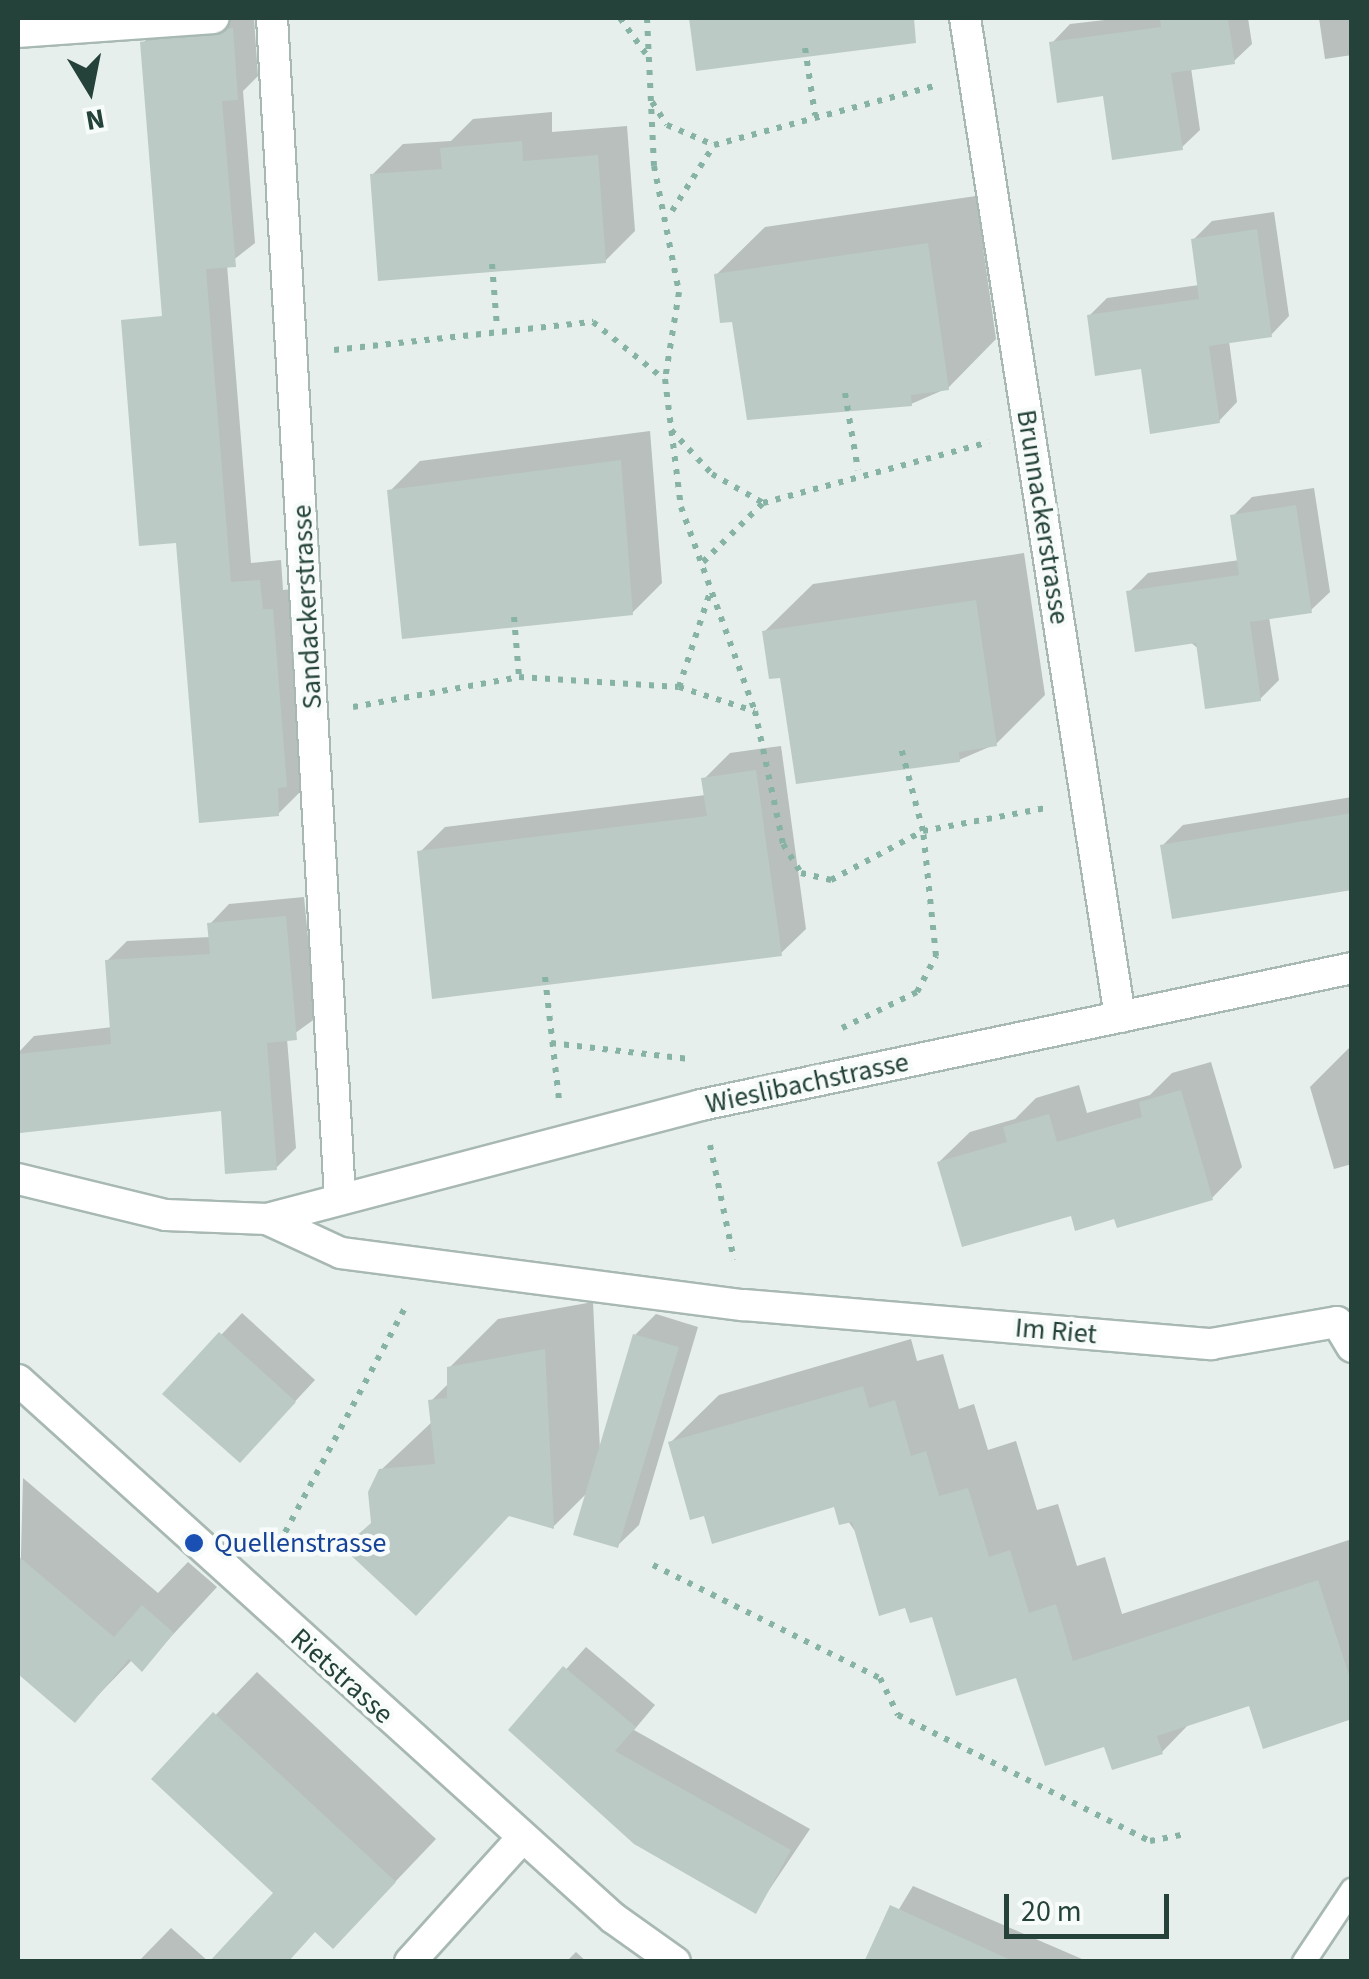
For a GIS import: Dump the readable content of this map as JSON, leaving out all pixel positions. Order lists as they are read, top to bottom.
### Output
{
  "streets": {
    "street": [
      "Brunnackerstrasse",
      "Sandackerstrasse",
      "Wieslibachstrasse",
      "Im Riet",
      "Rietstrasse"
    ]
  },
  "crossings": [
    ["Brunnackerstrasse", "Wieslibachstrasse"],
    ["Sandackerstrasse", "Wieslibachstrasse"],
    ["Wieslibachstrasse", "Im Riet"]
  ],
  "places": ["Quellenstrasse"],
  "scale_bar": "20 m",
  "north": "bottom"
}
